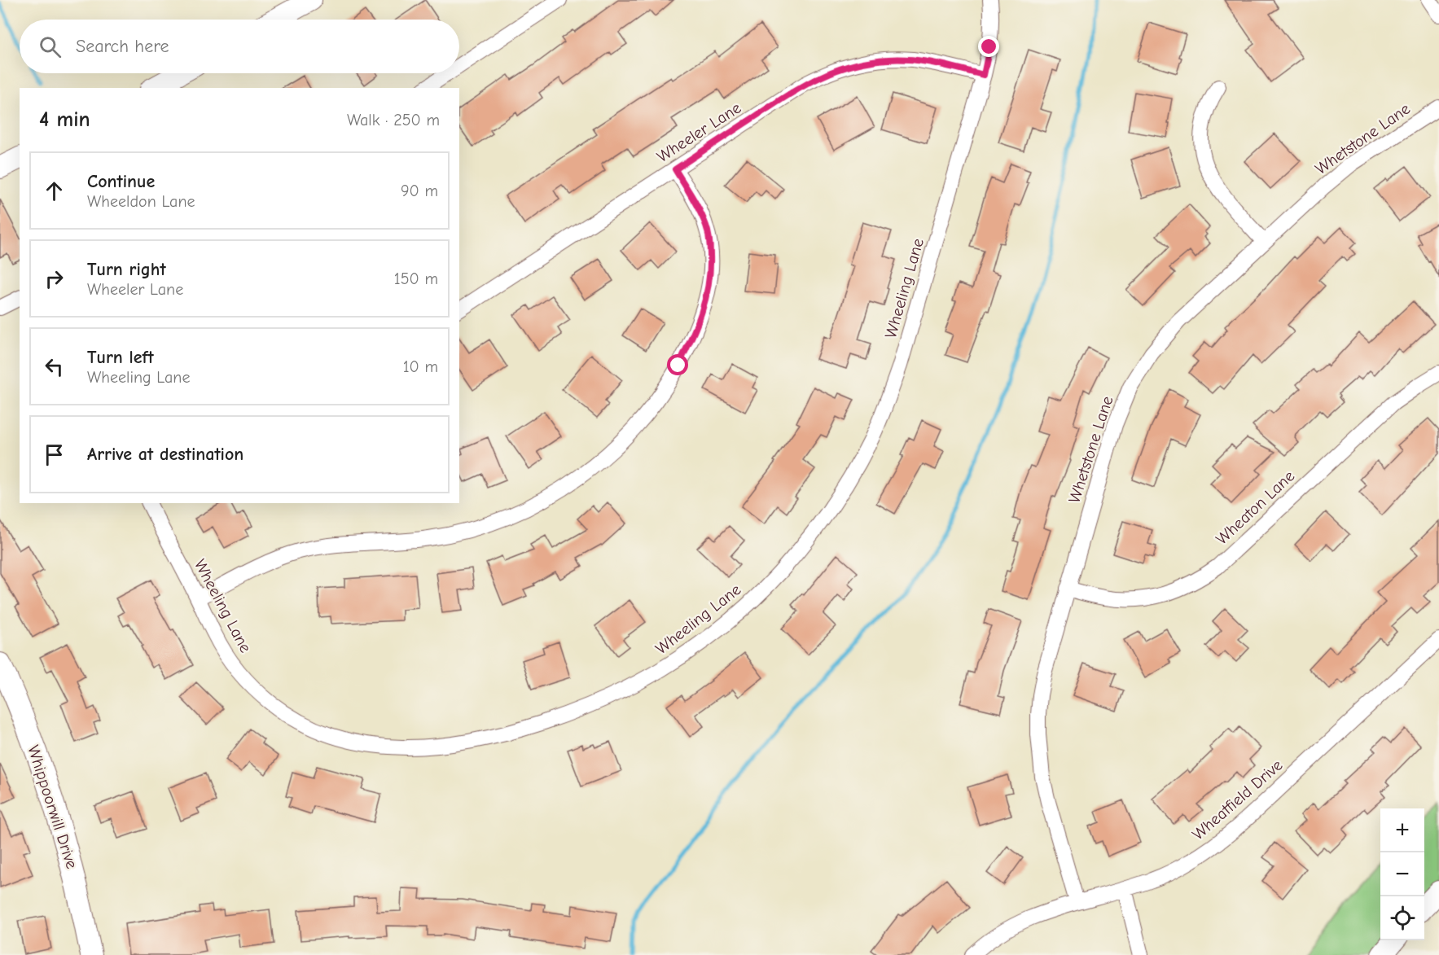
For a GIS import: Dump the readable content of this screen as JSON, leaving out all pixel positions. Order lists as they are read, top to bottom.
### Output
{
  "streets": {
    "street": [
      "Wheeler Lane",
      "Whetstone Lane",
      "Wheeling Lane",
      "Wheaton Lane",
      "Wheatfield Drive",
      "Whippoorwill Drive"
    ]
  },
  "crossings": [
    ["Wheeler Lane", "Wheeling Lane"],
    ["Whetstone Lane", "Wheaton Lane"],
    ["Whetstone Lane", "Wheatfield Drive"]
  ],
  "page": {
    "search": "Search here",
    "heading": ["4 min", "Walk · 250 m"],
    "list": [
      ["Continue", "Wheeldon Lane", "90 m"],
      ["Turn right", "Wheeler Lane", "150 m"],
      ["Turn left", "Wheeling Lane", "10 m"],
      "Arrive at destination"
    ],
    "map_buttons": ["+", "−"]
  }
}
